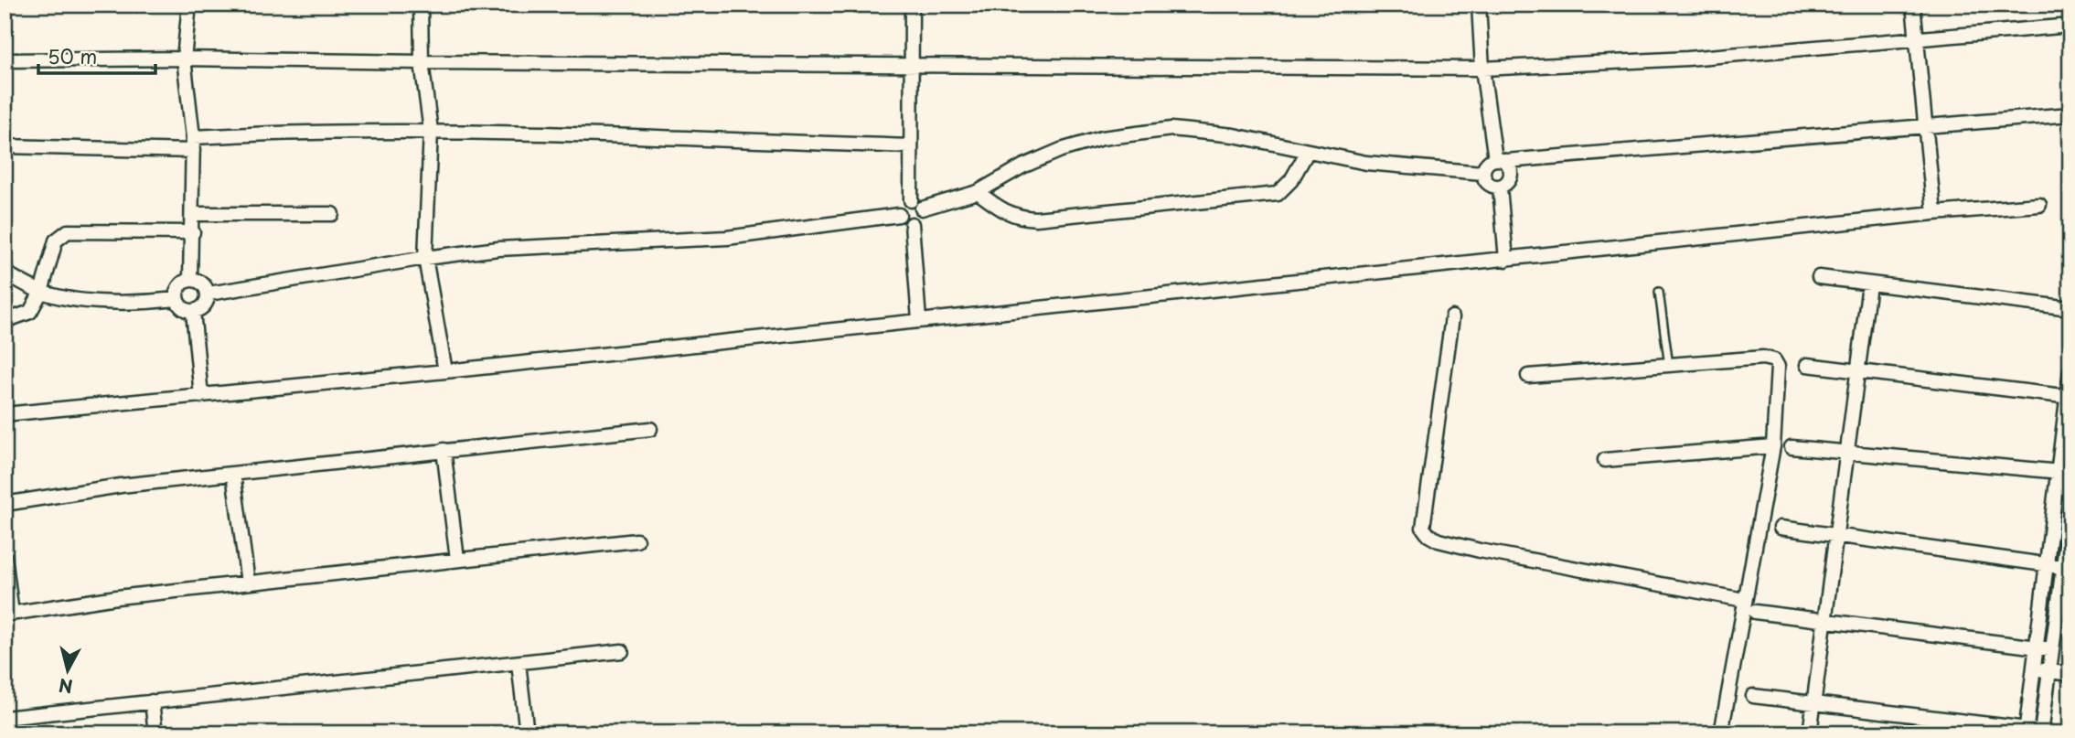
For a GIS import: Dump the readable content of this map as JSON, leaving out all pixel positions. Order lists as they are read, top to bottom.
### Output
{
  "scale_bar": "50 m",
  "north": "bottom"
}
